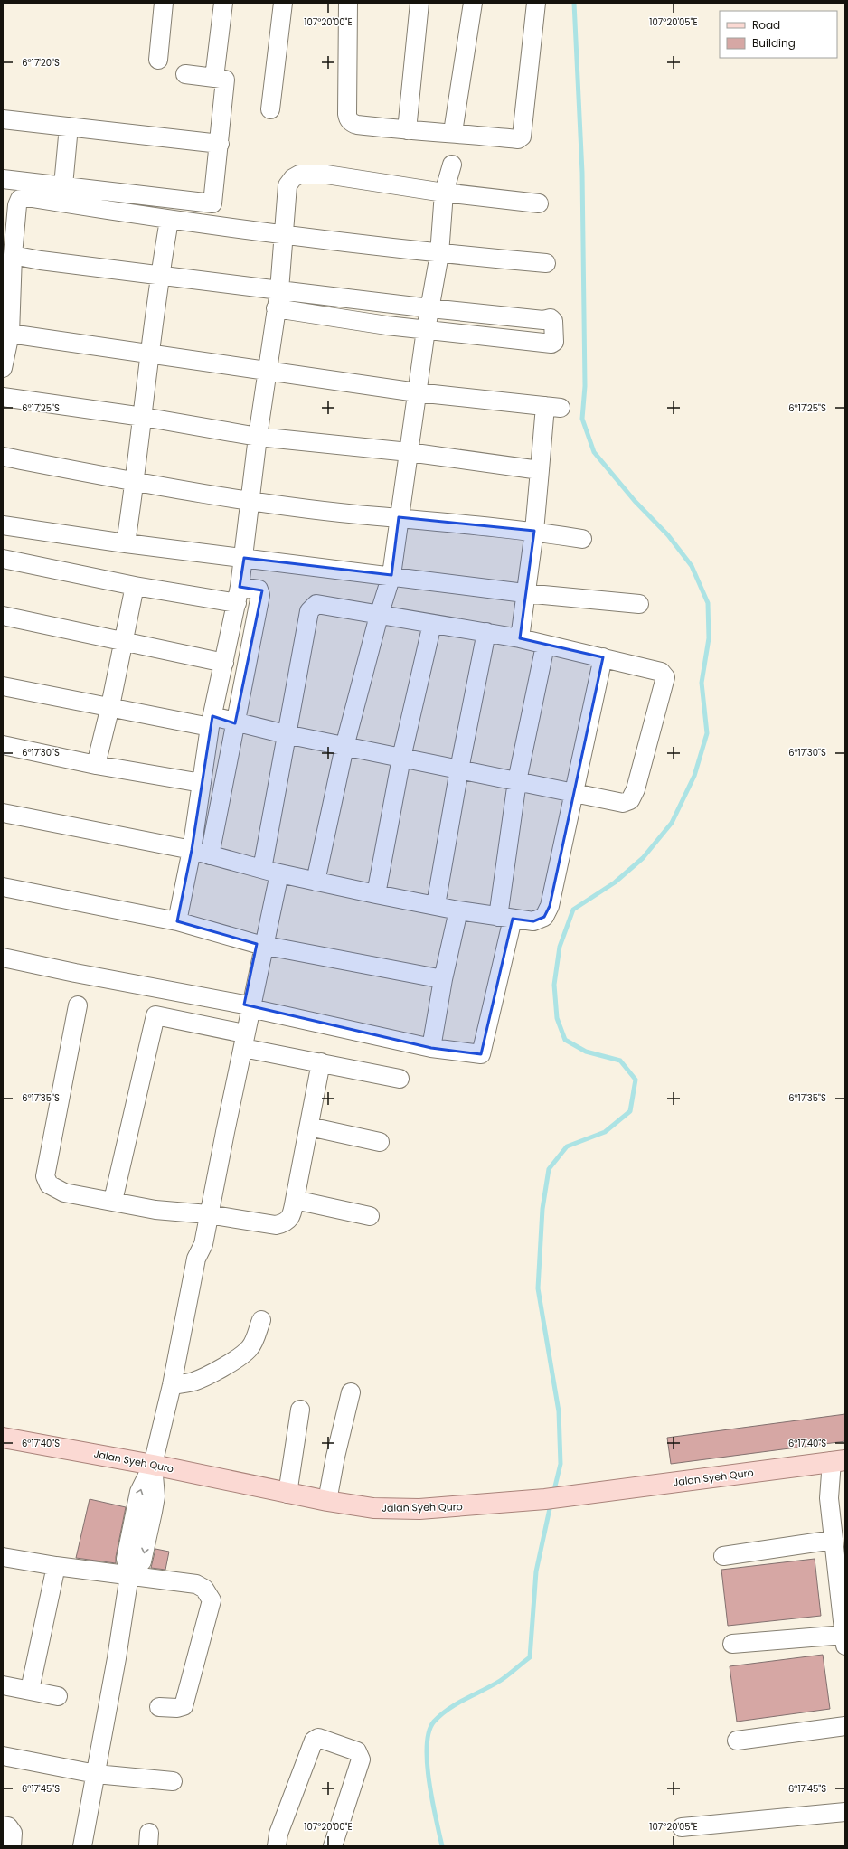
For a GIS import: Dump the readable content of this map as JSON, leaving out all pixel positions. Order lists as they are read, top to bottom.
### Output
{
  "streets": {
    "main road": ["Jalan Syeh Quro"]
  },
  "legend": ["Road", "Building"],
  "coordinates": [
    "107°20'00\"E",
    "107°20'05\"E",
    "6°17'20\"S",
    "6°17'25\"S",
    "6°17'30\"S",
    "6°17'35\"S",
    "6°17'40\"S",
    "6°17'45\"S"
  ]
}
